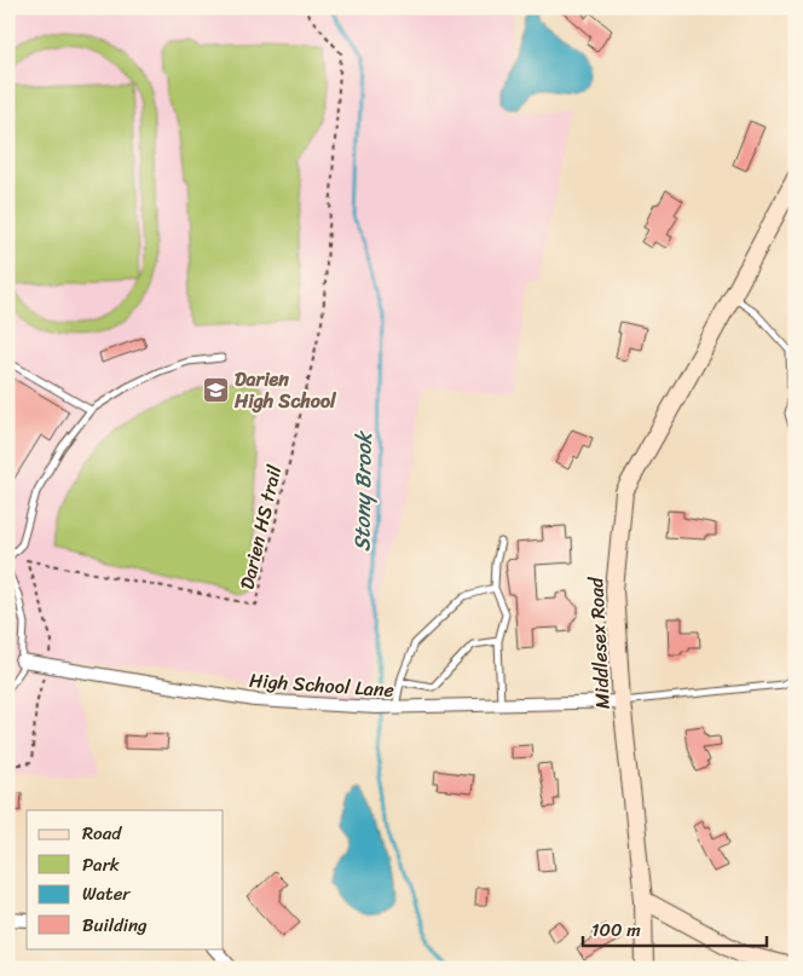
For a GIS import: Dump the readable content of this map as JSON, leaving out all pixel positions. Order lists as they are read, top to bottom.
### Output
{
  "streets": {
    "main road": ["Middlesex Road"],
    "street": ["High School Lane"],
    "path": ["Darien HS trail"]
  },
  "crossings": [
    ["Darien HS trail", "High School Lane"],
    ["Middlesex Road", "High School Lane"]
  ],
  "water": ["Stony Brook"],
  "places": {
    "school or university": ["Darien High School"]
  },
  "legend": [
    "Road",
    "Park",
    "Water",
    "Building"
  ],
  "scale_bar": "100 m"
}
